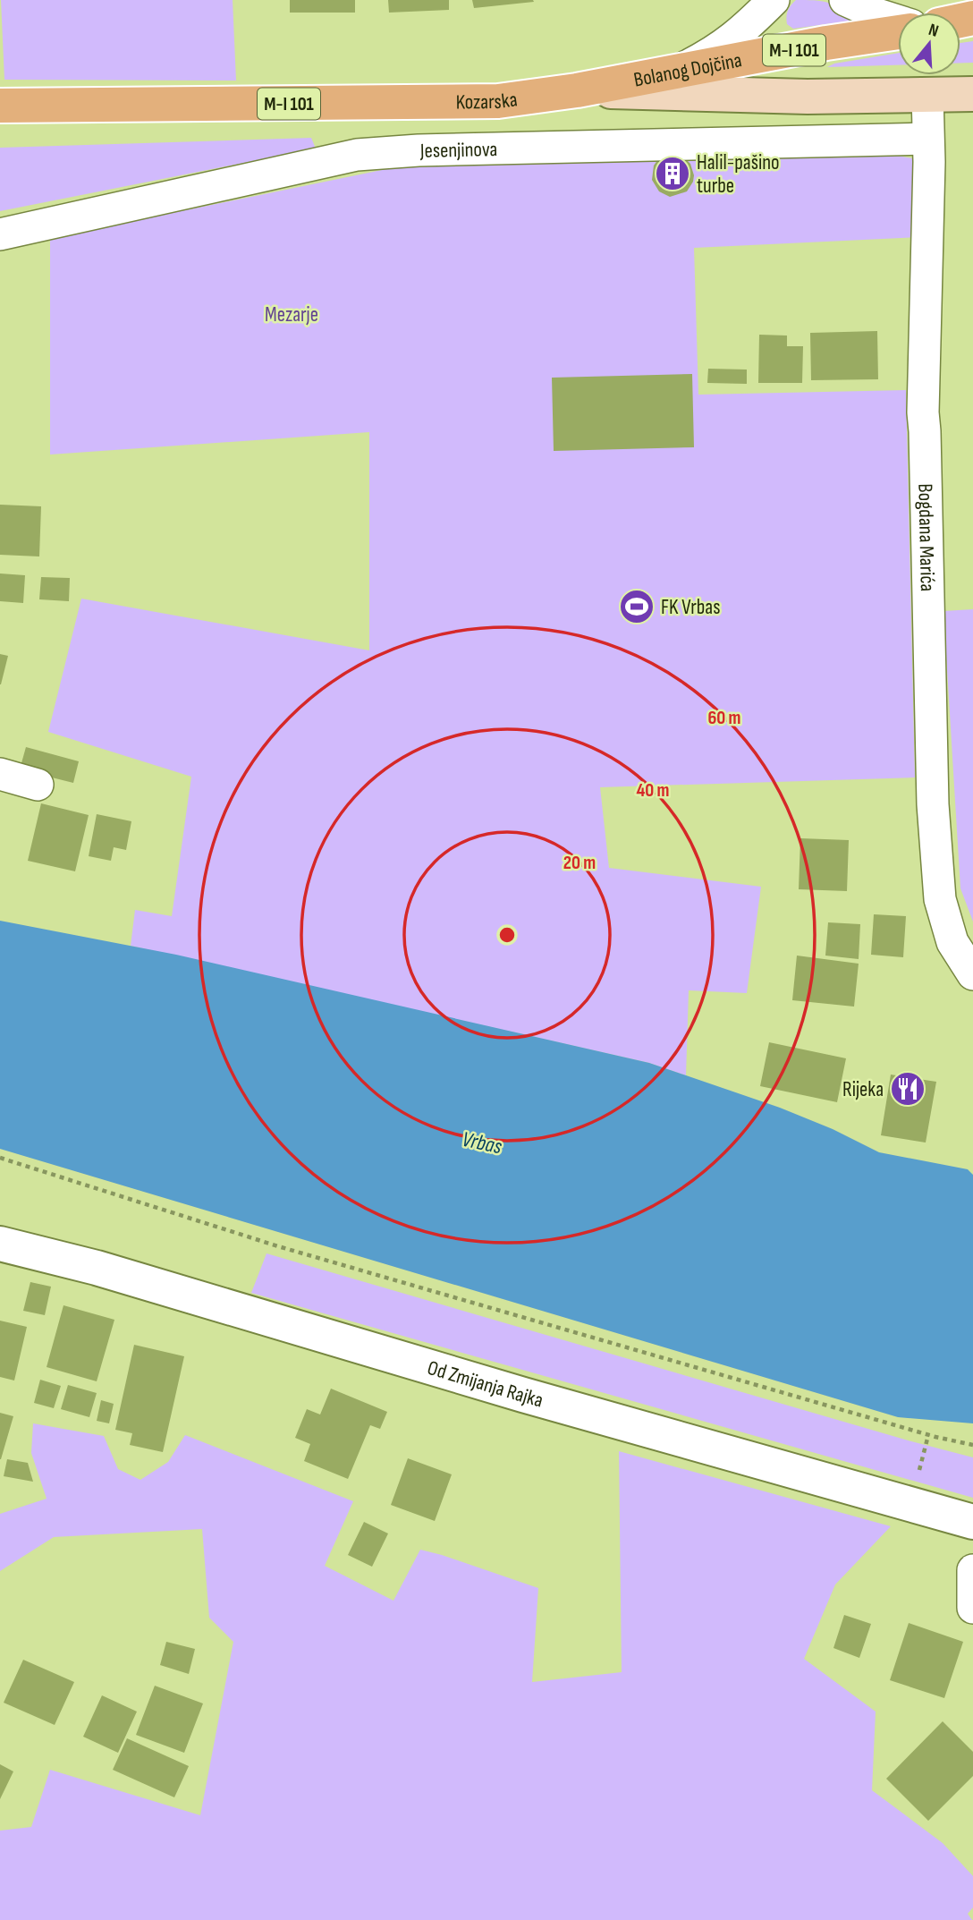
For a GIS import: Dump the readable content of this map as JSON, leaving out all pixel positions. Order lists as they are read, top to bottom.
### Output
{
  "streets": {
    "main road": ["M-I 101", "Bolanog Dojčina", "Kozarska"],
    "street": ["Jesenjinova", "Bogdana Marića", "Od Zmijanja Rajka"]
  },
  "crossings": [
    ["Bolanog Dojčina", "Kozarska"],
    ["Kozarska", "Bogdana Marića"],
    ["Jesenjinova", "Bogdana Marića"]
  ],
  "water": ["Vrbas"],
  "parks": ["Mezarje"],
  "places": {
    "building": ["Halil-pašino turbe"],
    "sports": ["FK Vrbas"],
    "restaurant": ["Rijeka"]
  },
  "north": "top",
  "rings": ["60 m", "40 m", "20 m"]
}
